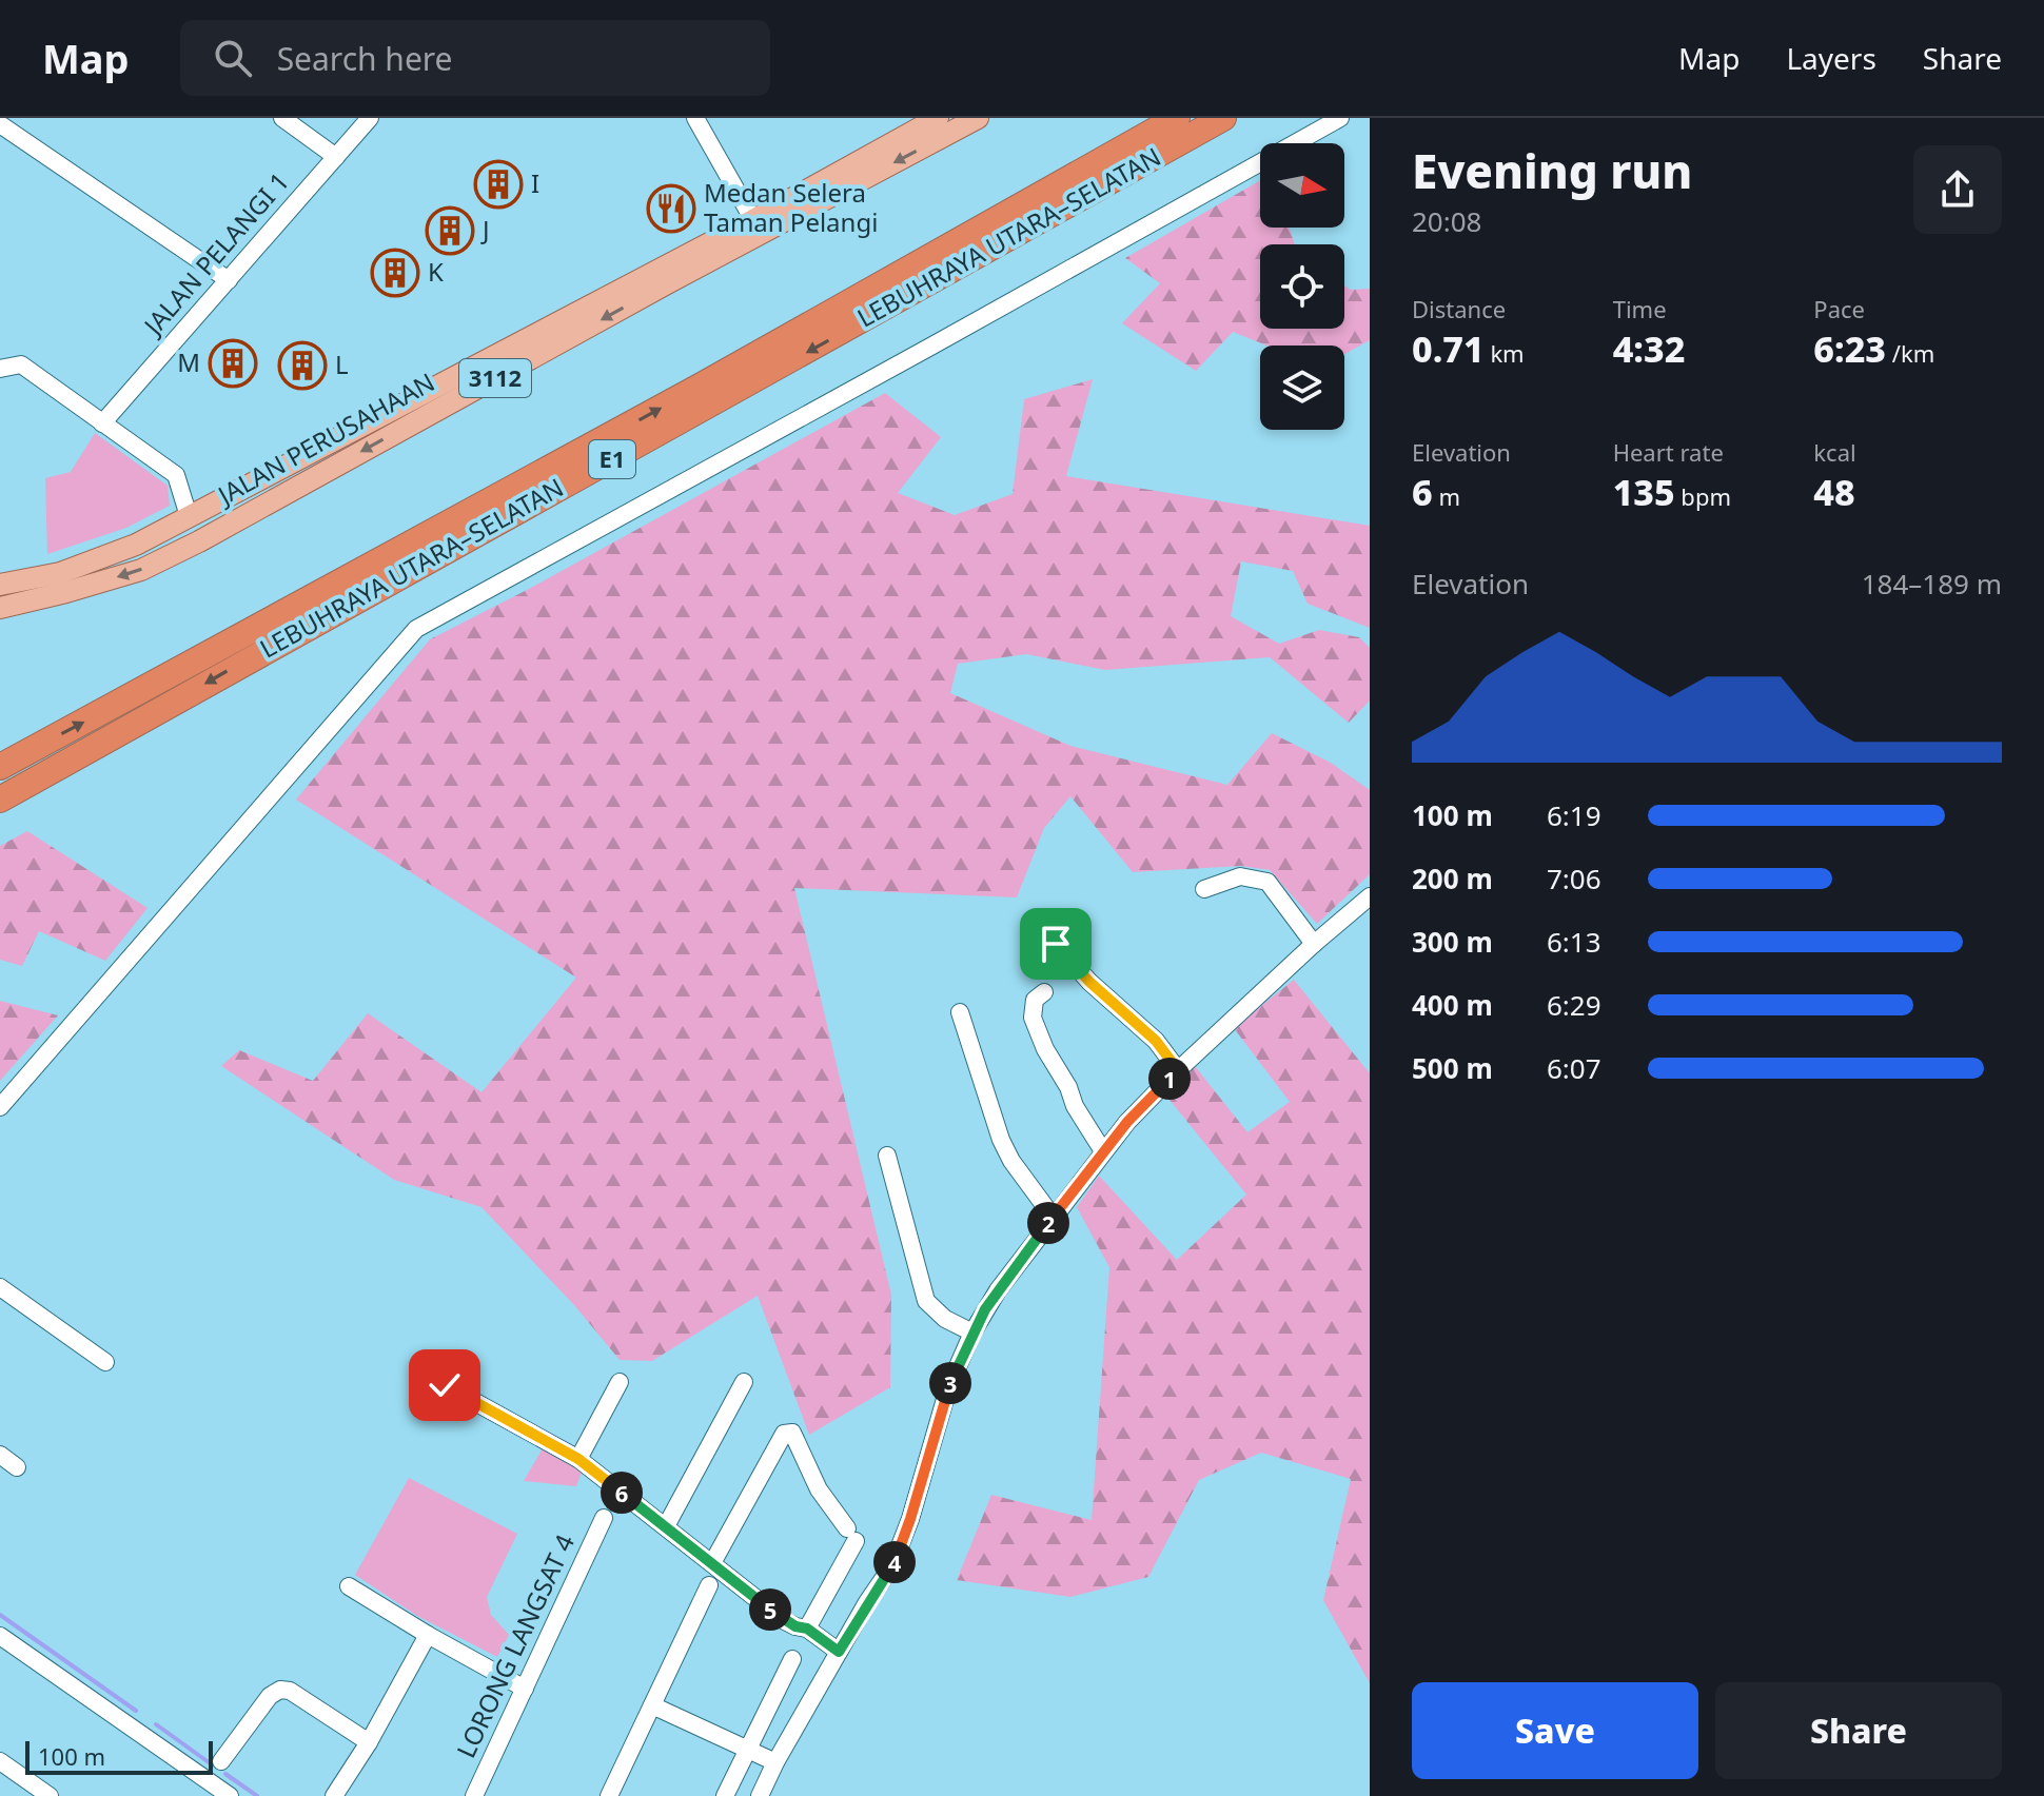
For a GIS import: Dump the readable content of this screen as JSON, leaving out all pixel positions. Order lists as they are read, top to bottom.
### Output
{
  "streets": {
    "highway": ["LEBUHRAYA UTARA–SELATAN", "E1"],
    "main road": ["3112", "JALAN PERUSAHAAN"],
    "street": ["JALAN PELANGI 1", "LORONG LANGSAT 4"]
  },
  "places": {
    "building": [
      "I",
      "J",
      "K",
      "M",
      "L"
    ],
    "restaurant": ["Medan Selera Taman Pelangi"]
  },
  "scale_bar": "100 m",
  "north": "right",
  "page": {
    "header": "Map",
    "search": "Search here",
    "nav": ["Map", "Layers", "Share"],
    "heading": ["Evening run", "20:08"],
    "stats": [
      ["Distance", "0.71 km"],
      ["Time", "4:32"],
      ["Pace", "6:23 /km"],
      ["Elevation", "6 m"],
      ["Heart rate", "135 bpm"],
      ["kcal", "48"]
    ],
    "chart": ["Elevation", "184–189 m"],
    "list": [
      {
        "name": "100 m",
        "note": "6:19"
      },
      {
        "name": "200 m",
        "note": "7:06"
      },
      {
        "name": "300 m",
        "note": "6:13"
      },
      {
        "name": "400 m",
        "note": "6:29"
      },
      {
        "name": "500 m",
        "note": "6:07"
      }
    ],
    "pins": [
      "1",
      "2",
      "3",
      "6",
      "4",
      "5"
    ],
    "buttons": ["Save", "Share"],
    "scale": "100 m"
  }
}
